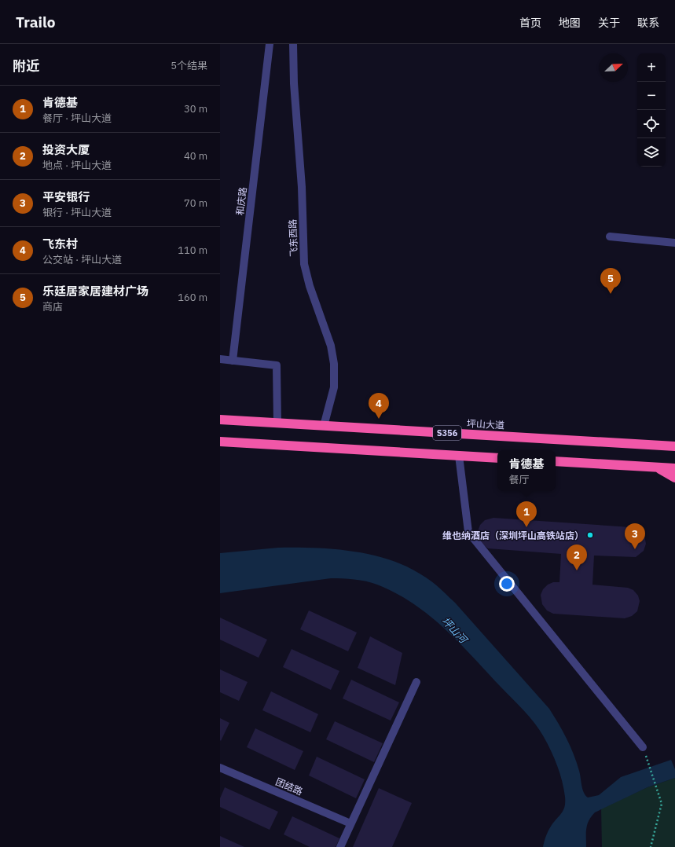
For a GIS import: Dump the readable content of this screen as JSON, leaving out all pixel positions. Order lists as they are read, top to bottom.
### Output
{
  "streets": {
    "highway": ["坪山大道", "S356"],
    "street": ["和庆路", "飞东西路", "团结路"]
  },
  "crossings": [
    ["飞东西路", "坪山大道"]
  ],
  "water": ["坪山河"],
  "places": ["维也纳酒店（深圳坪山高铁站店）"],
  "north": "top right",
  "page": {
    "header": "Trailo",
    "nav": [
      "首页",
      "地图",
      "关于",
      "联系"
    ],
    "heading": ["附近", "5个结果"],
    "map_buttons": ["+", "−"],
    "list": [
      {
        "mark": "1",
        "name": "肯德基",
        "note": "餐厅 · 坪山大道",
        "value": "30 m"
      },
      {
        "mark": "2",
        "name": "投资大厦",
        "note": "地点 · 坪山大道",
        "value": "40 m"
      },
      {
        "mark": "3",
        "name": "平安银行",
        "note": "银行 · 坪山大道",
        "value": "70 m"
      },
      {
        "mark": "4",
        "name": "飞东村",
        "note": "公交站 · 坪山大道",
        "value": "110 m"
      },
      {
        "mark": "5",
        "name": "乐廷居家居建材广场",
        "note": "商店",
        "value": "160 m"
      }
    ],
    "pins": [
      "5",
      "4",
      "1",
      "3",
      "2"
    ],
    "popup": ["肯德基", "餐厅"]
  }
}
